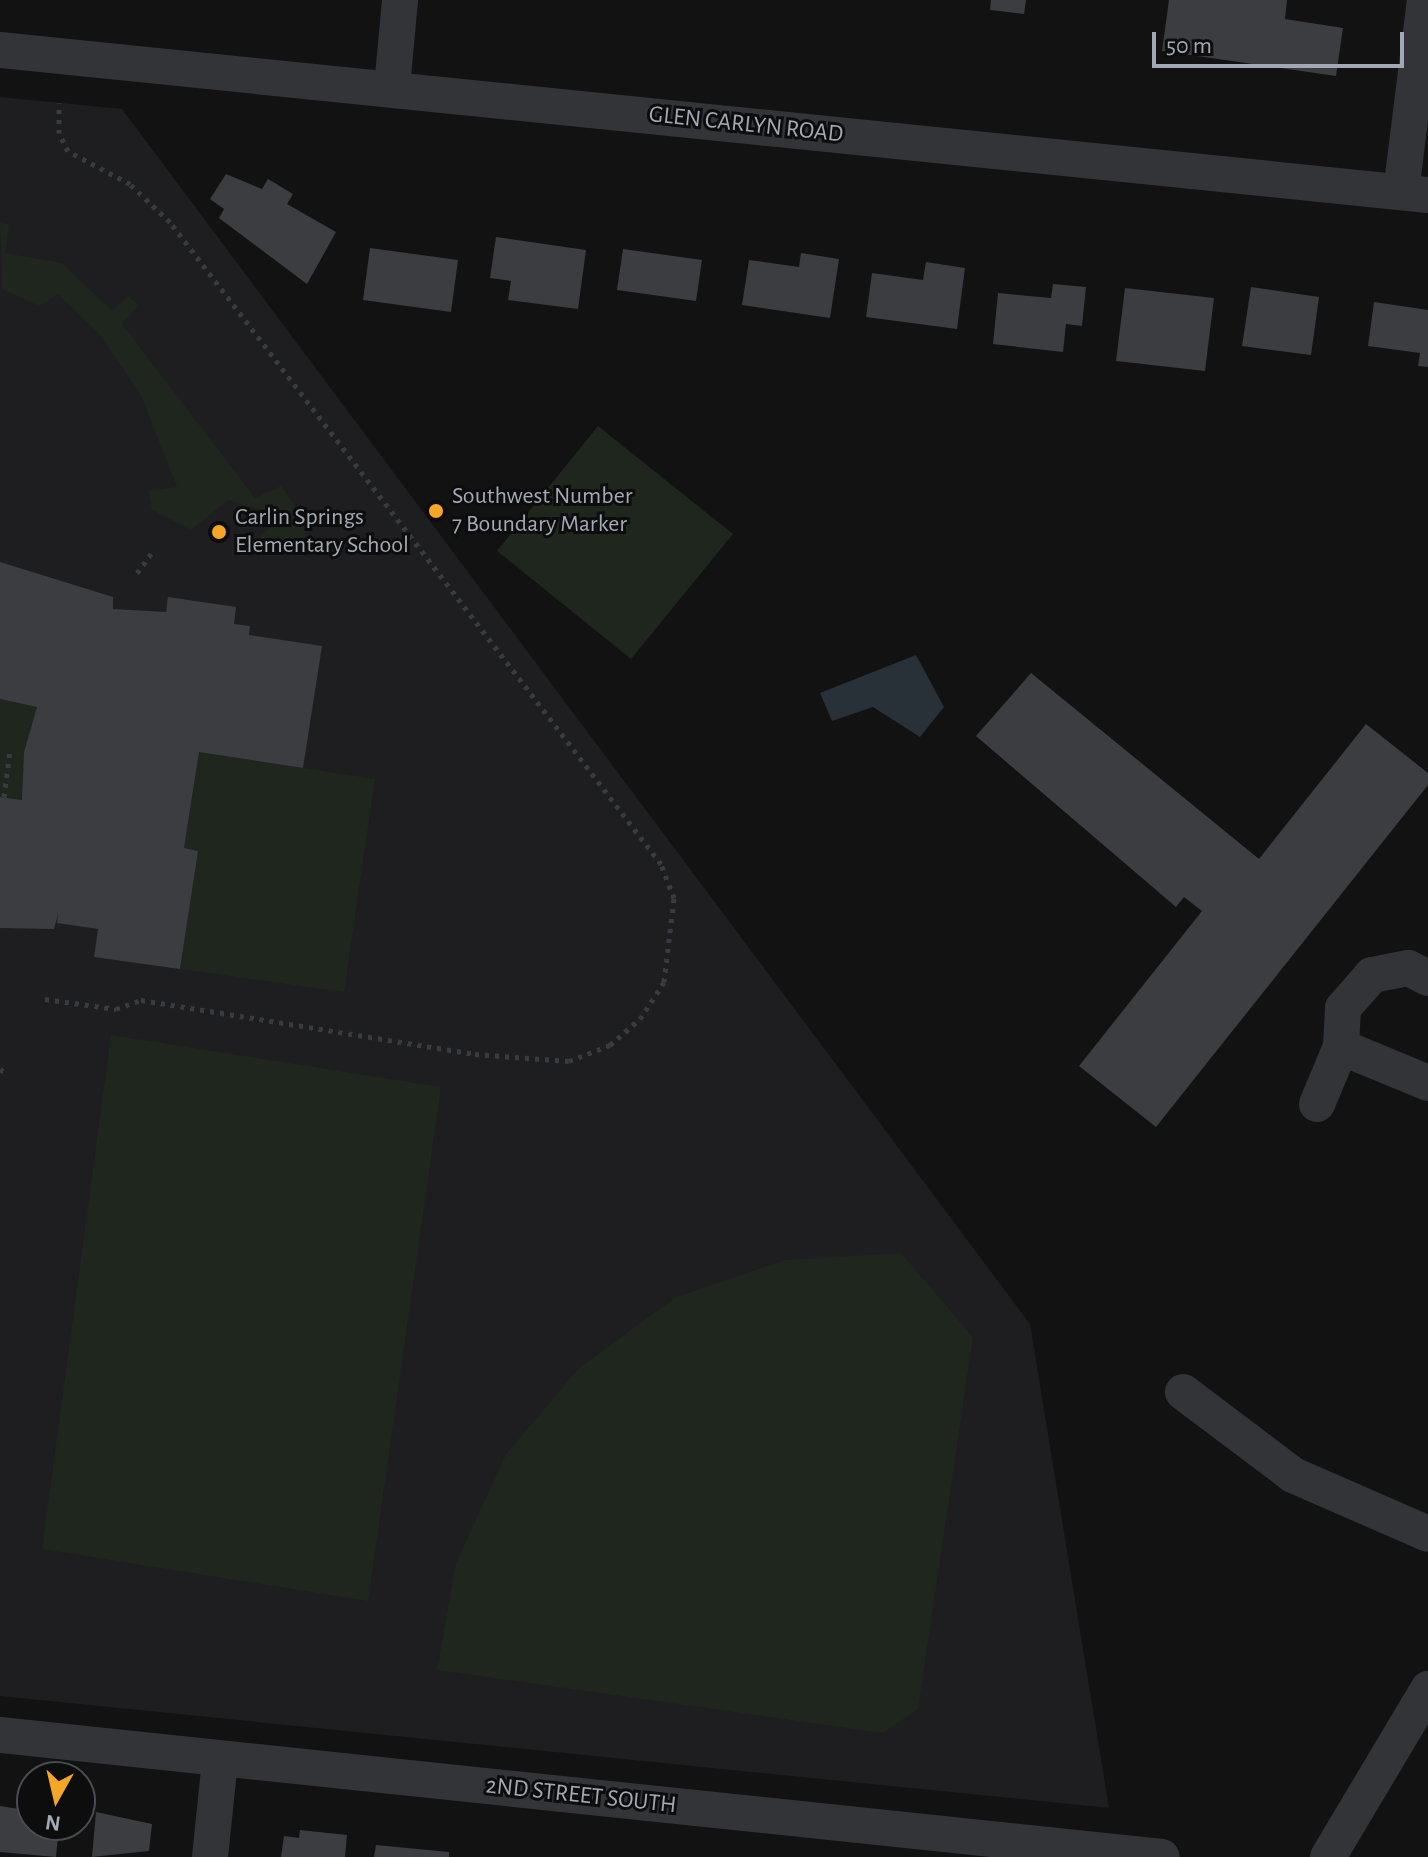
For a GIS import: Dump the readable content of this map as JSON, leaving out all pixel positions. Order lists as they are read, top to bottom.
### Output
{
  "streets": {
    "street": ["GLEN CARLYN ROAD", "2ND STREET SOUTH"]
  },
  "places": ["Southwest Number 7 Boundary Marker", "Carlin Springs Elementary School"],
  "scale_bar": "50 m",
  "north": "bottom"
}
